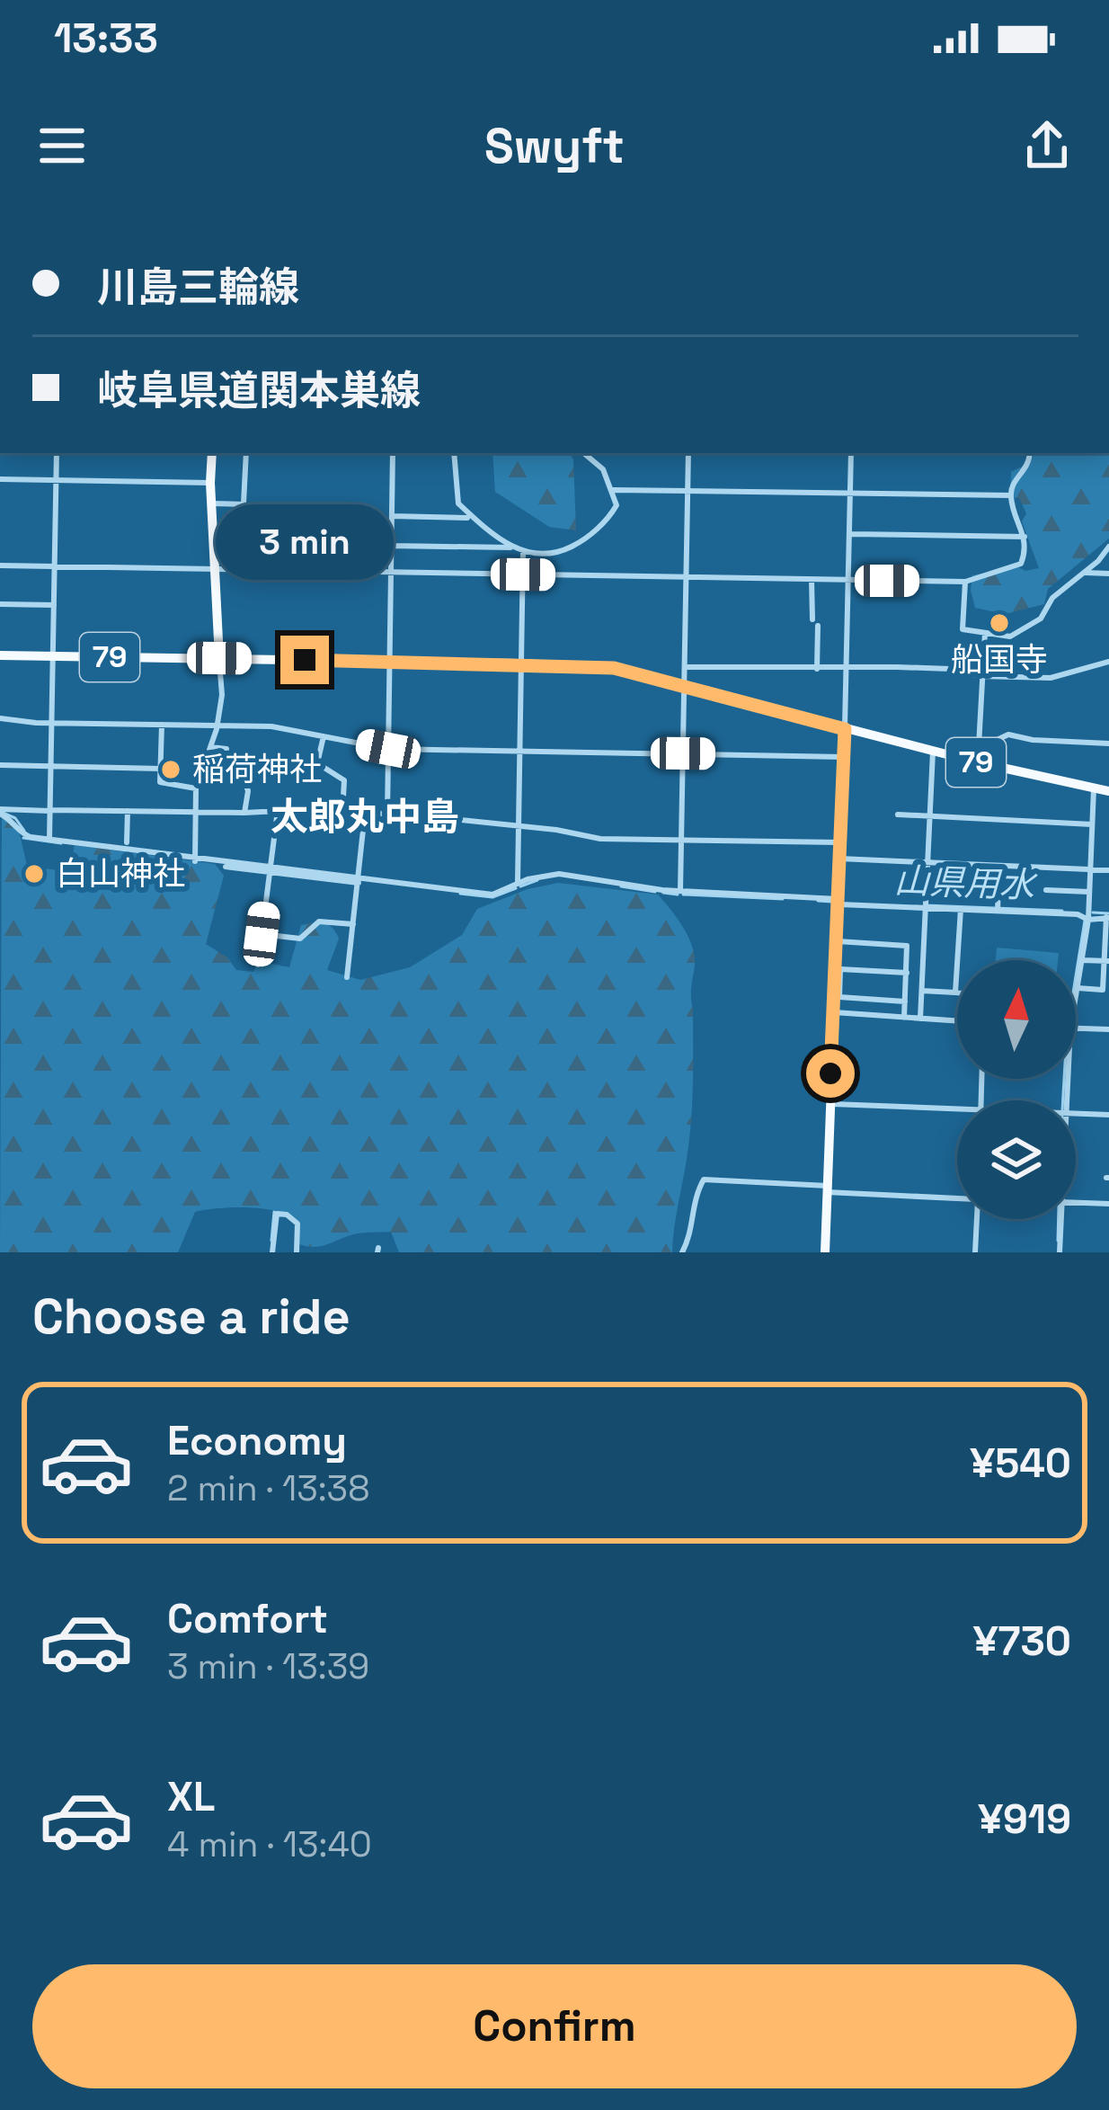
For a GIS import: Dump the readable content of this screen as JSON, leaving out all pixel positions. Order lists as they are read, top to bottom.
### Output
{
  "streets": {
    "main road": ["79"]
  },
  "districts": ["太郎丸中島"],
  "water": ["山県用水"],
  "places": ["船国寺", "稲荷神社", "白山神社"],
  "north": "top",
  "page": {
    "status": "13:33",
    "header": "Swyft",
    "banner": ["川島三輪線", "岐阜県道関本巣線"],
    "bubble": "3 min",
    "heading": "Choose a ride",
    "list": [
      {
        "name": "Economy",
        "note": "2 min · 13:38",
        "value": "¥540"
      },
      {
        "name": "Comfort",
        "note": "3 min · 13:39",
        "value": "¥730"
      },
      {
        "name": "XL",
        "note": "4 min · 13:40",
        "value": "¥919"
      }
    ],
    "buttons": "Confirm"
  }
}
